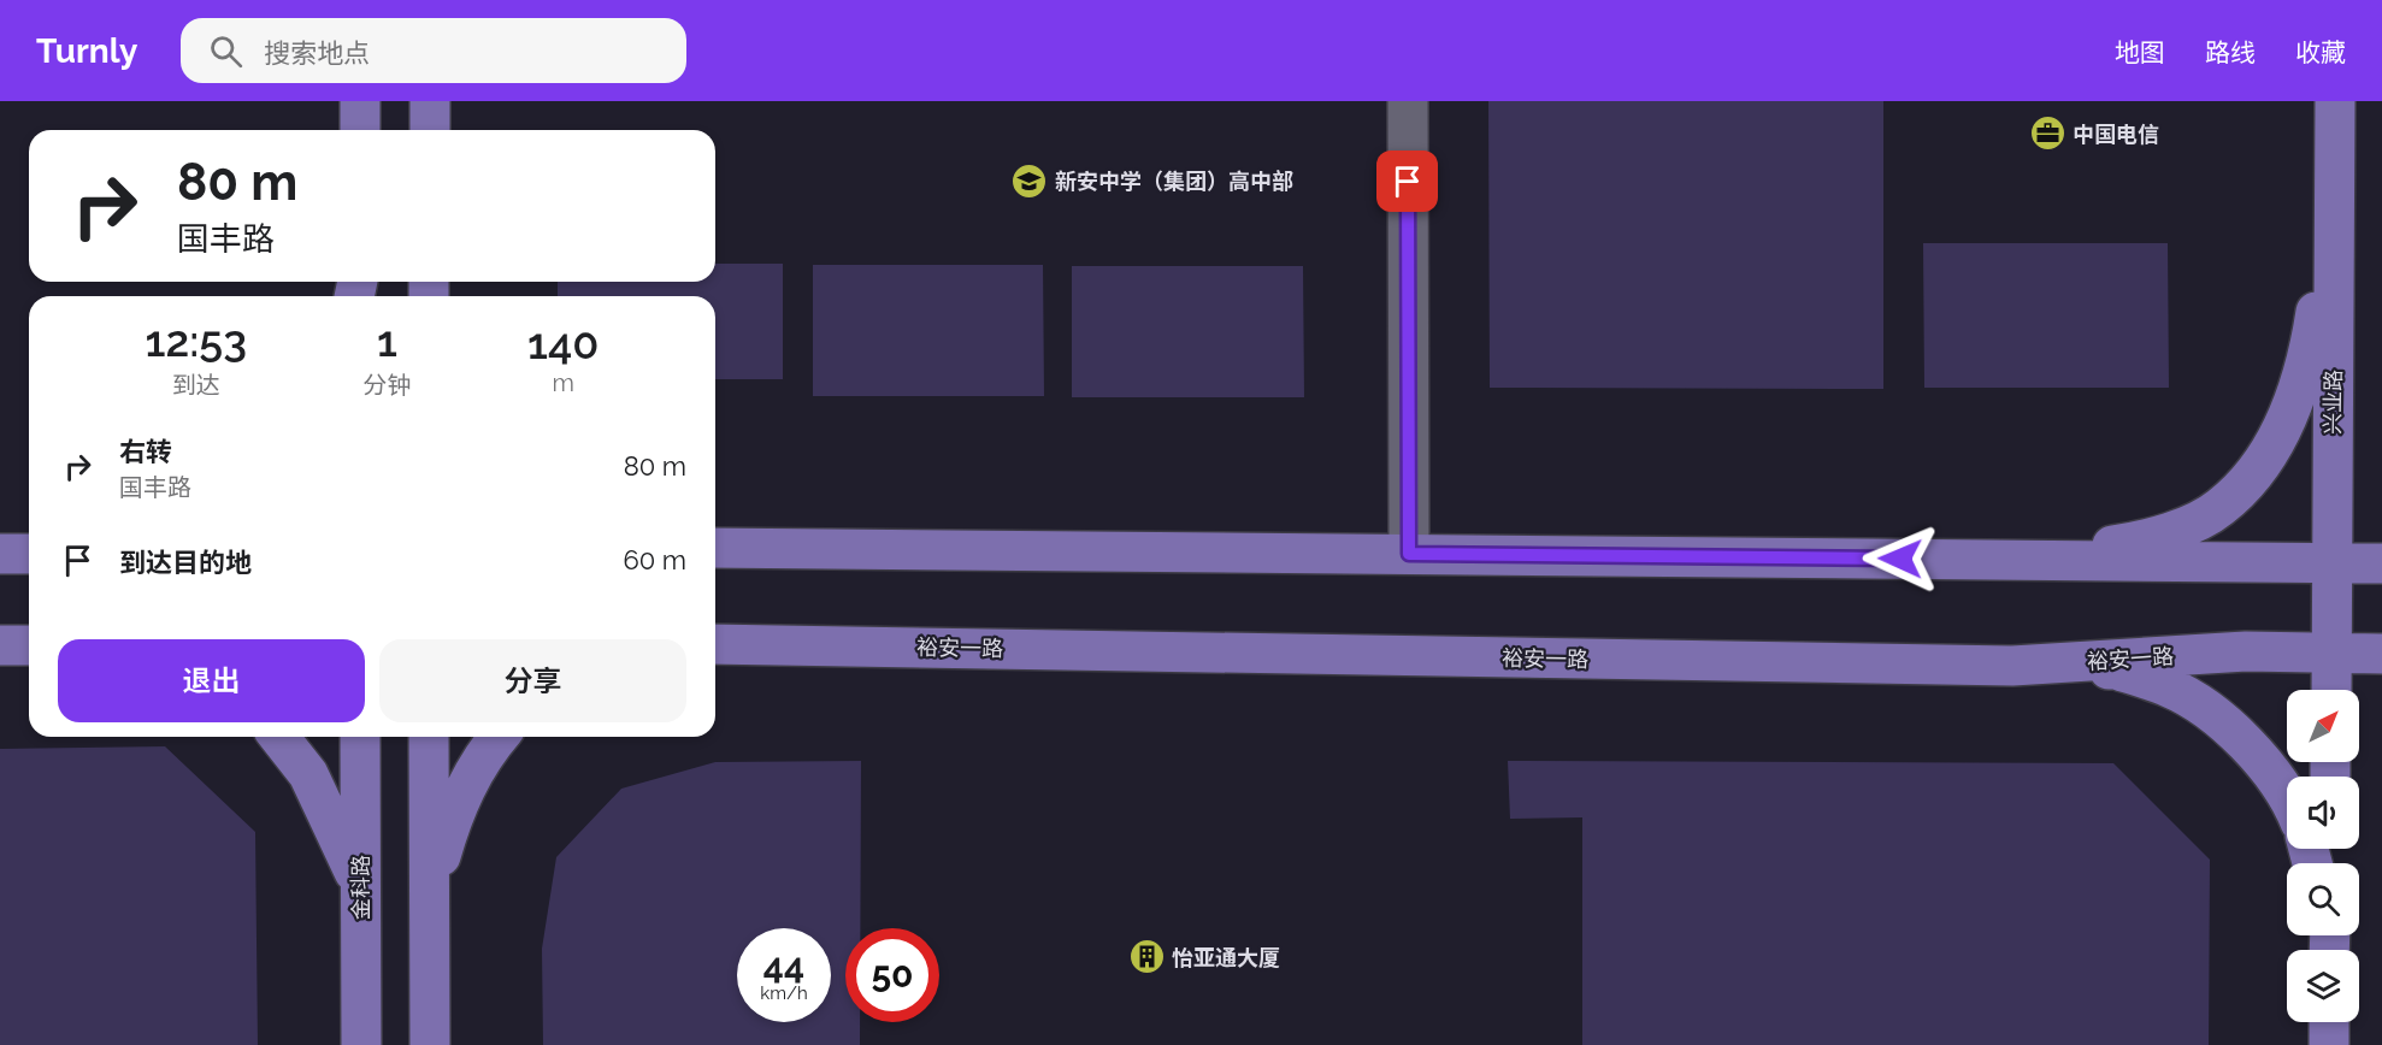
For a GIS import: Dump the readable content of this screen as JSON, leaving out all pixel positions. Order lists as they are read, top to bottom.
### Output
{
  "streets": {
    "main road": ["兴业路", "裕安一路", "金科路"]
  },
  "crossings": [
    ["兴业路", "裕安一路"]
  ],
  "places": {
    "office": ["中国电信"],
    "school or university": ["新安中学（集团）高中部"],
    "building": ["怡亚通大厦"]
  },
  "north": "top right",
  "page": {
    "header": "Turnly",
    "search": "搜索地点",
    "nav": ["地图", "路线", "收藏"],
    "turn": ["80 m", "国丰路"],
    "eta": [
      "12:53",
      "到达",
      "1",
      "分钟",
      "140",
      "m"
    ],
    "list": [
      {
        "name": "右转",
        "note": "国丰路",
        "value": "80 m"
      },
      {
        "name": "到达目的地",
        "value": "60 m"
      }
    ],
    "buttons": ["退出", "分享"],
    "speed": "44 km/h",
    "limit": "50"
  }
}
